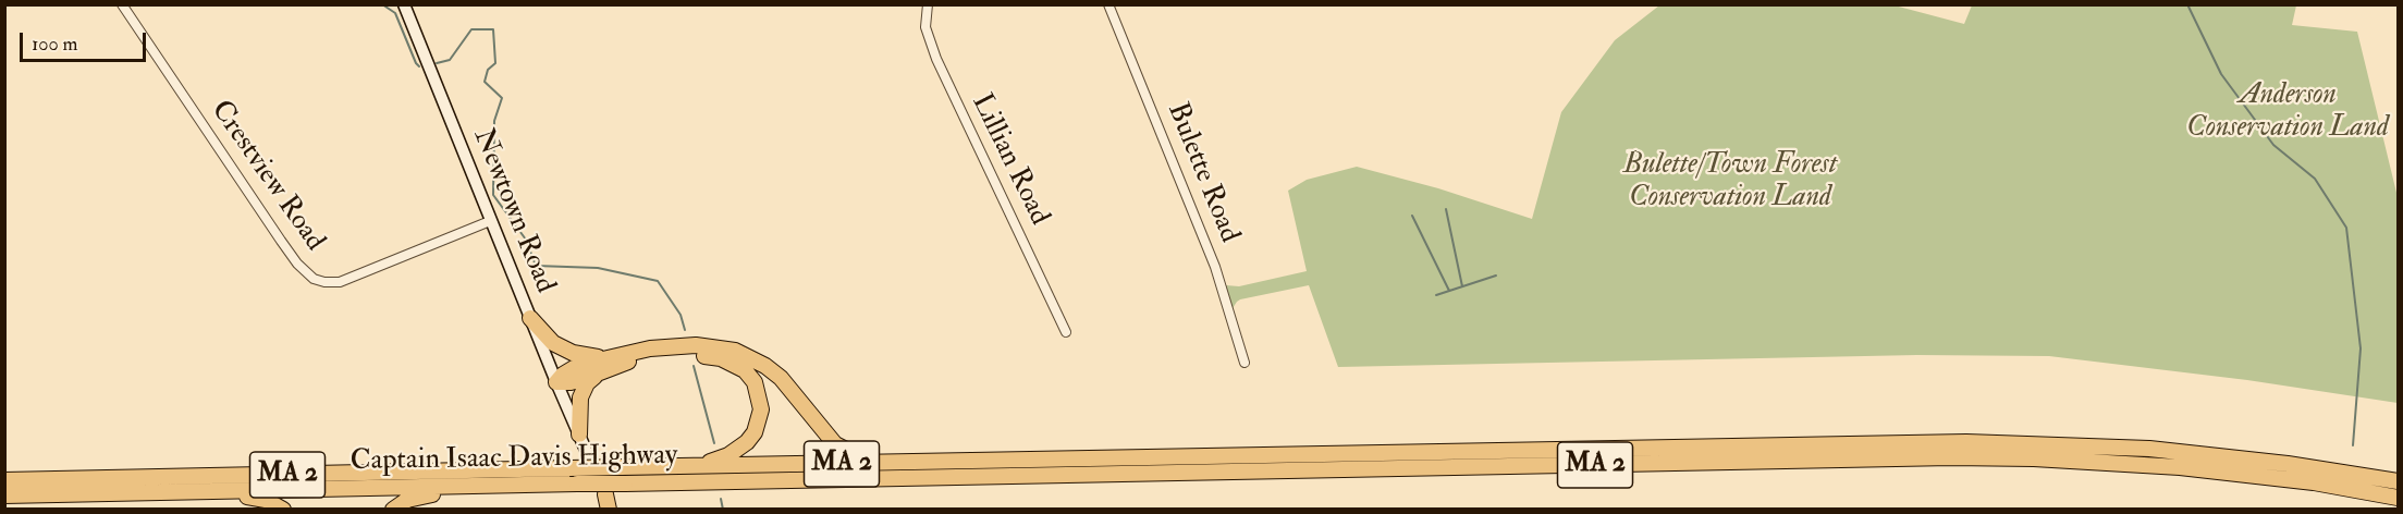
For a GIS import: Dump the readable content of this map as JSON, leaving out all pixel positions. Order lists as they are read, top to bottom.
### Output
{
  "streets": {
    "highway": ["Captain Isaac Davis Highway", "MA 2"],
    "street": [
      "Lillian Road",
      "Bulette Road",
      "Crestview Road",
      "Newtown Road"
    ]
  },
  "crossings": [
    ["Crestview Road", "Newtown Road"],
    ["Captain Isaac Davis Highway", "MA 2"]
  ],
  "parks": ["Anderson Conservation Land", "Bulette/Town Forest Conservation Land"],
  "scale_bar": "100 m"
}
